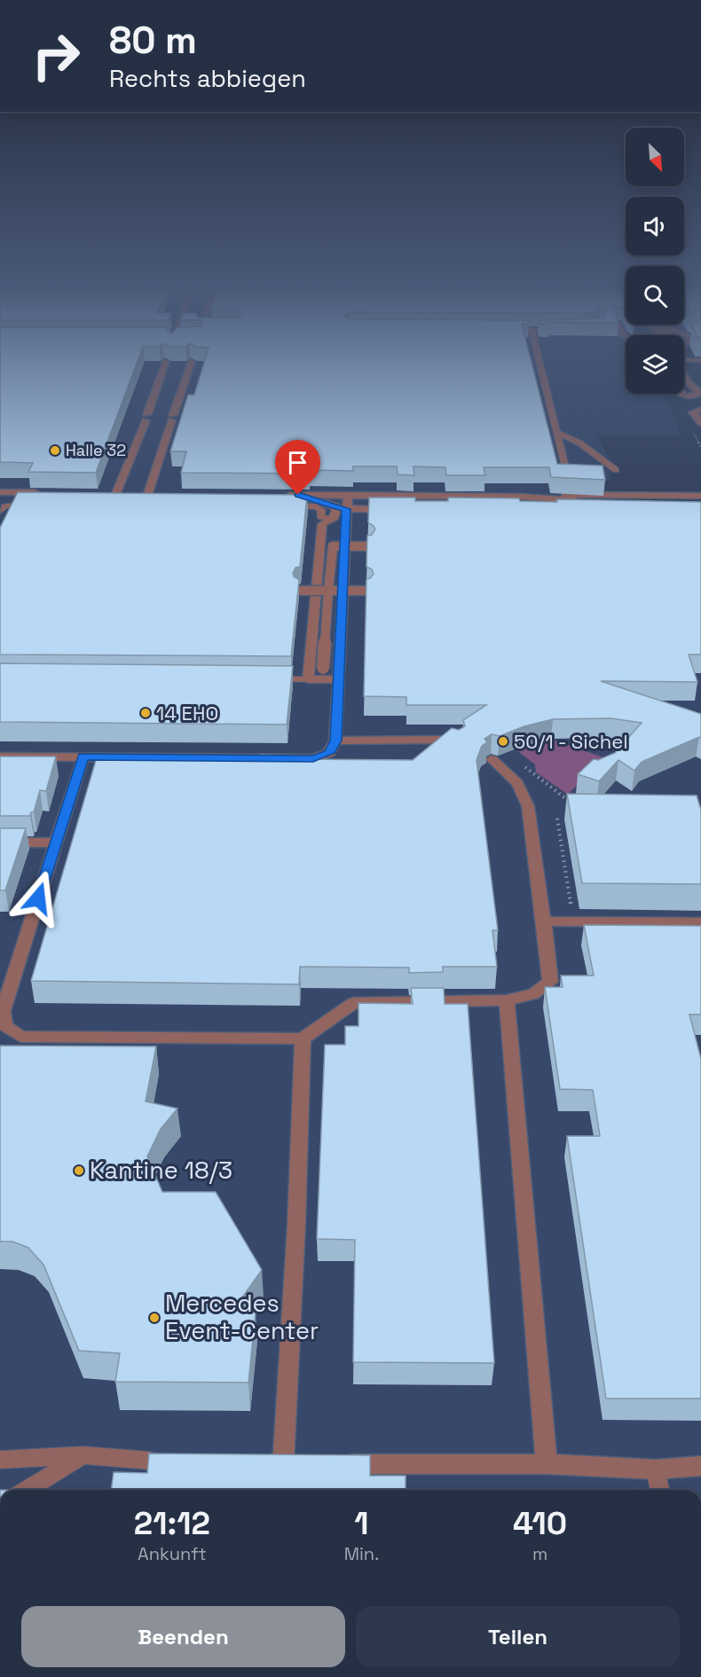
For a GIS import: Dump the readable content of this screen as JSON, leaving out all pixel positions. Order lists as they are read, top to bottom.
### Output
{
  "places": [
    "Halle 32",
    "14 EHO",
    "50/1 - Sichel",
    "Kantine 18/3",
    "Mercedes Event-Center"
  ],
  "north": "bottom right",
  "page": {
    "turn": ["80 m", "Rechts abbiegen"],
    "eta": [
      "21:12",
      "Ankunft",
      "1",
      "Min.",
      "410",
      "m"
    ],
    "buttons": ["Beenden", "Teilen"]
  }
}
